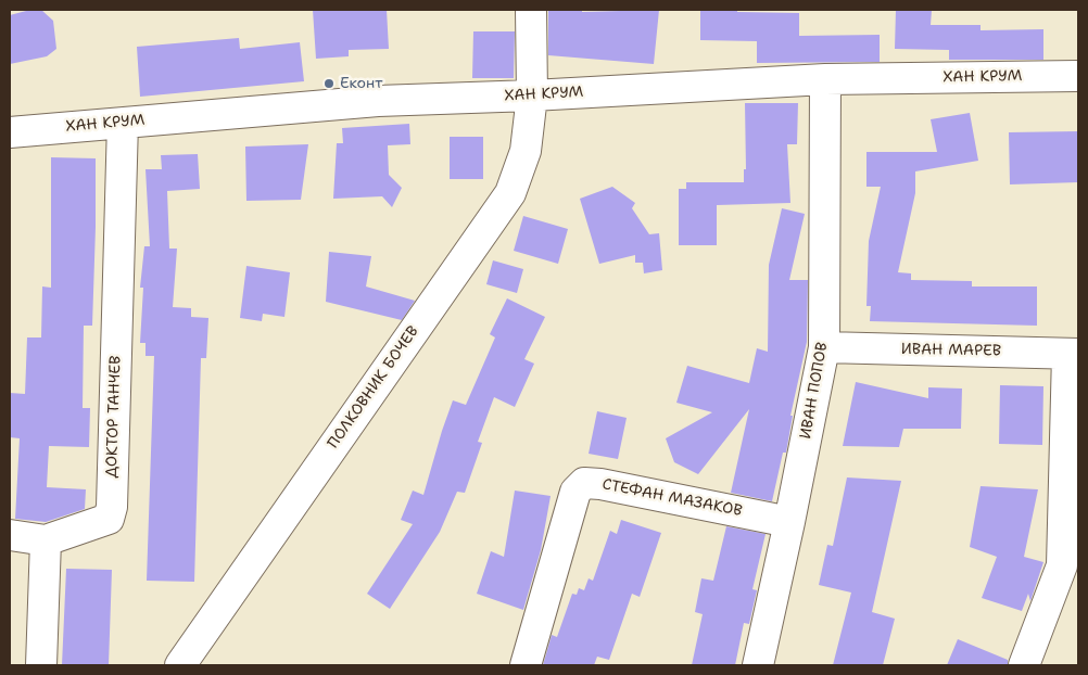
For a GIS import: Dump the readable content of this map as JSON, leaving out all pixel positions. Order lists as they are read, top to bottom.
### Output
{
  "streets": {
    "street": [
      "ХАН КРУМ",
      "ИВАН МАРЕВ",
      "ПОЛКОВНИК БОЧЕВ",
      "ИВАН ПОПОВ",
      "ДОКТОР ТАНЧЕВ",
      "СТЕФАН МАЗАКОВ"
    ]
  },
  "crossings": [
    ["ХАН КРУМ", "ПОЛКОВНИК БОЧЕВ"],
    ["ХАН КРУМ", "ИВАН ПОПОВ"],
    ["ХАН КРУМ", "ДОКТОР ТАНЧЕВ"],
    ["ИВАН МАРЕВ", "ИВАН ПОПОВ"],
    ["ИВАН ПОПОВ", "СТЕФАН МАЗАКОВ"]
  ],
  "places": ["Еконт"]
}
